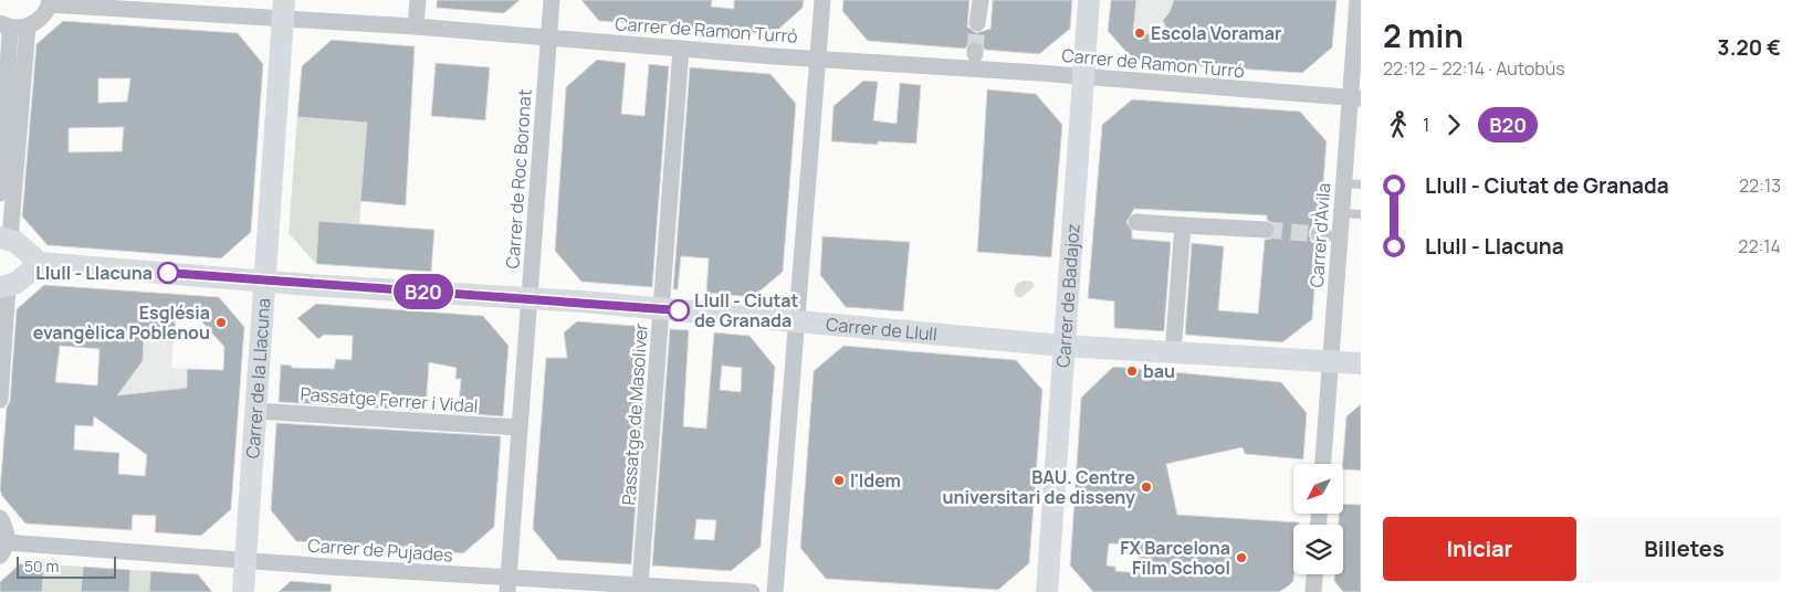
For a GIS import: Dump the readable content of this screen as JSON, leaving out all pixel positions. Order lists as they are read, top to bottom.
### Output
{
  "streets": {
    "street": [
      "Carrer de Ramon Turró",
      "Carrer de Roc Boronat",
      "Carrer d'Àvila",
      "Carrer de Badajoz",
      "Carrer de Llull",
      "Carrer de la Llacuna",
      "Passatge Ferrer i Vidal",
      "Passatge de Masoliver",
      "Carrer de Pujades"
    ]
  },
  "crossings": [
    ["Carrer de Ramon Turró", "Carrer de Roc Boronat"],
    ["Carrer de Ramon Turró", "Carrer d'Àvila"],
    ["Carrer de Ramon Turró", "Carrer de Badajoz"],
    ["Carrer de Ramon Turró", "Carrer de la Llacuna"],
    ["Carrer de Ramon Turró", "Passatge de Masoliver"],
    ["Carrer de Roc Boronat", "Carrer de Llull"],
    ["Carrer de Roc Boronat", "Passatge Ferrer i Vidal"],
    ["Carrer de Roc Boronat", "Carrer de Pujades"],
    ["Carrer d'Àvila", "Carrer de Llull"],
    ["Carrer de Badajoz", "Carrer de Llull"],
    ["Carrer de Llull", "Carrer de la Llacuna"],
    ["Carrer de Llull", "Passatge de Masoliver"],
    ["Carrer de la Llacuna", "Passatge Ferrer i Vidal"],
    ["Carrer de la Llacuna", "Carrer de Pujades"],
    ["Passatge de Masoliver", "Carrer de Pujades"]
  ],
  "places": [
    "Escola Voramar",
    "Llull - Llacuna",
    "Llull - Ciutat de Granada",
    "Església evangèlica Poblenou",
    "bau",
    "l'Idem",
    "BAU. Centre universitari de disseny",
    "FX Barcelona Film School"
  ],
  "lines": ["bus line B20"],
  "scale_bar": "50 m",
  "north": "bottom left",
  "page": {
    "on_map": "B20",
    "heading": ["2 min", "22:12 – 22:14 · Autobús", "3.20 €"],
    "legs": ["1", "B20"],
    "list": [
      {
        "name": "Llull - Ciutat de Granada",
        "value": "22:13"
      },
      {
        "name": "Llull - Llacuna",
        "value": "22:14"
      }
    ],
    "buttons": ["Iniciar", "Billetes"],
    "scale": "50 m"
  }
}
